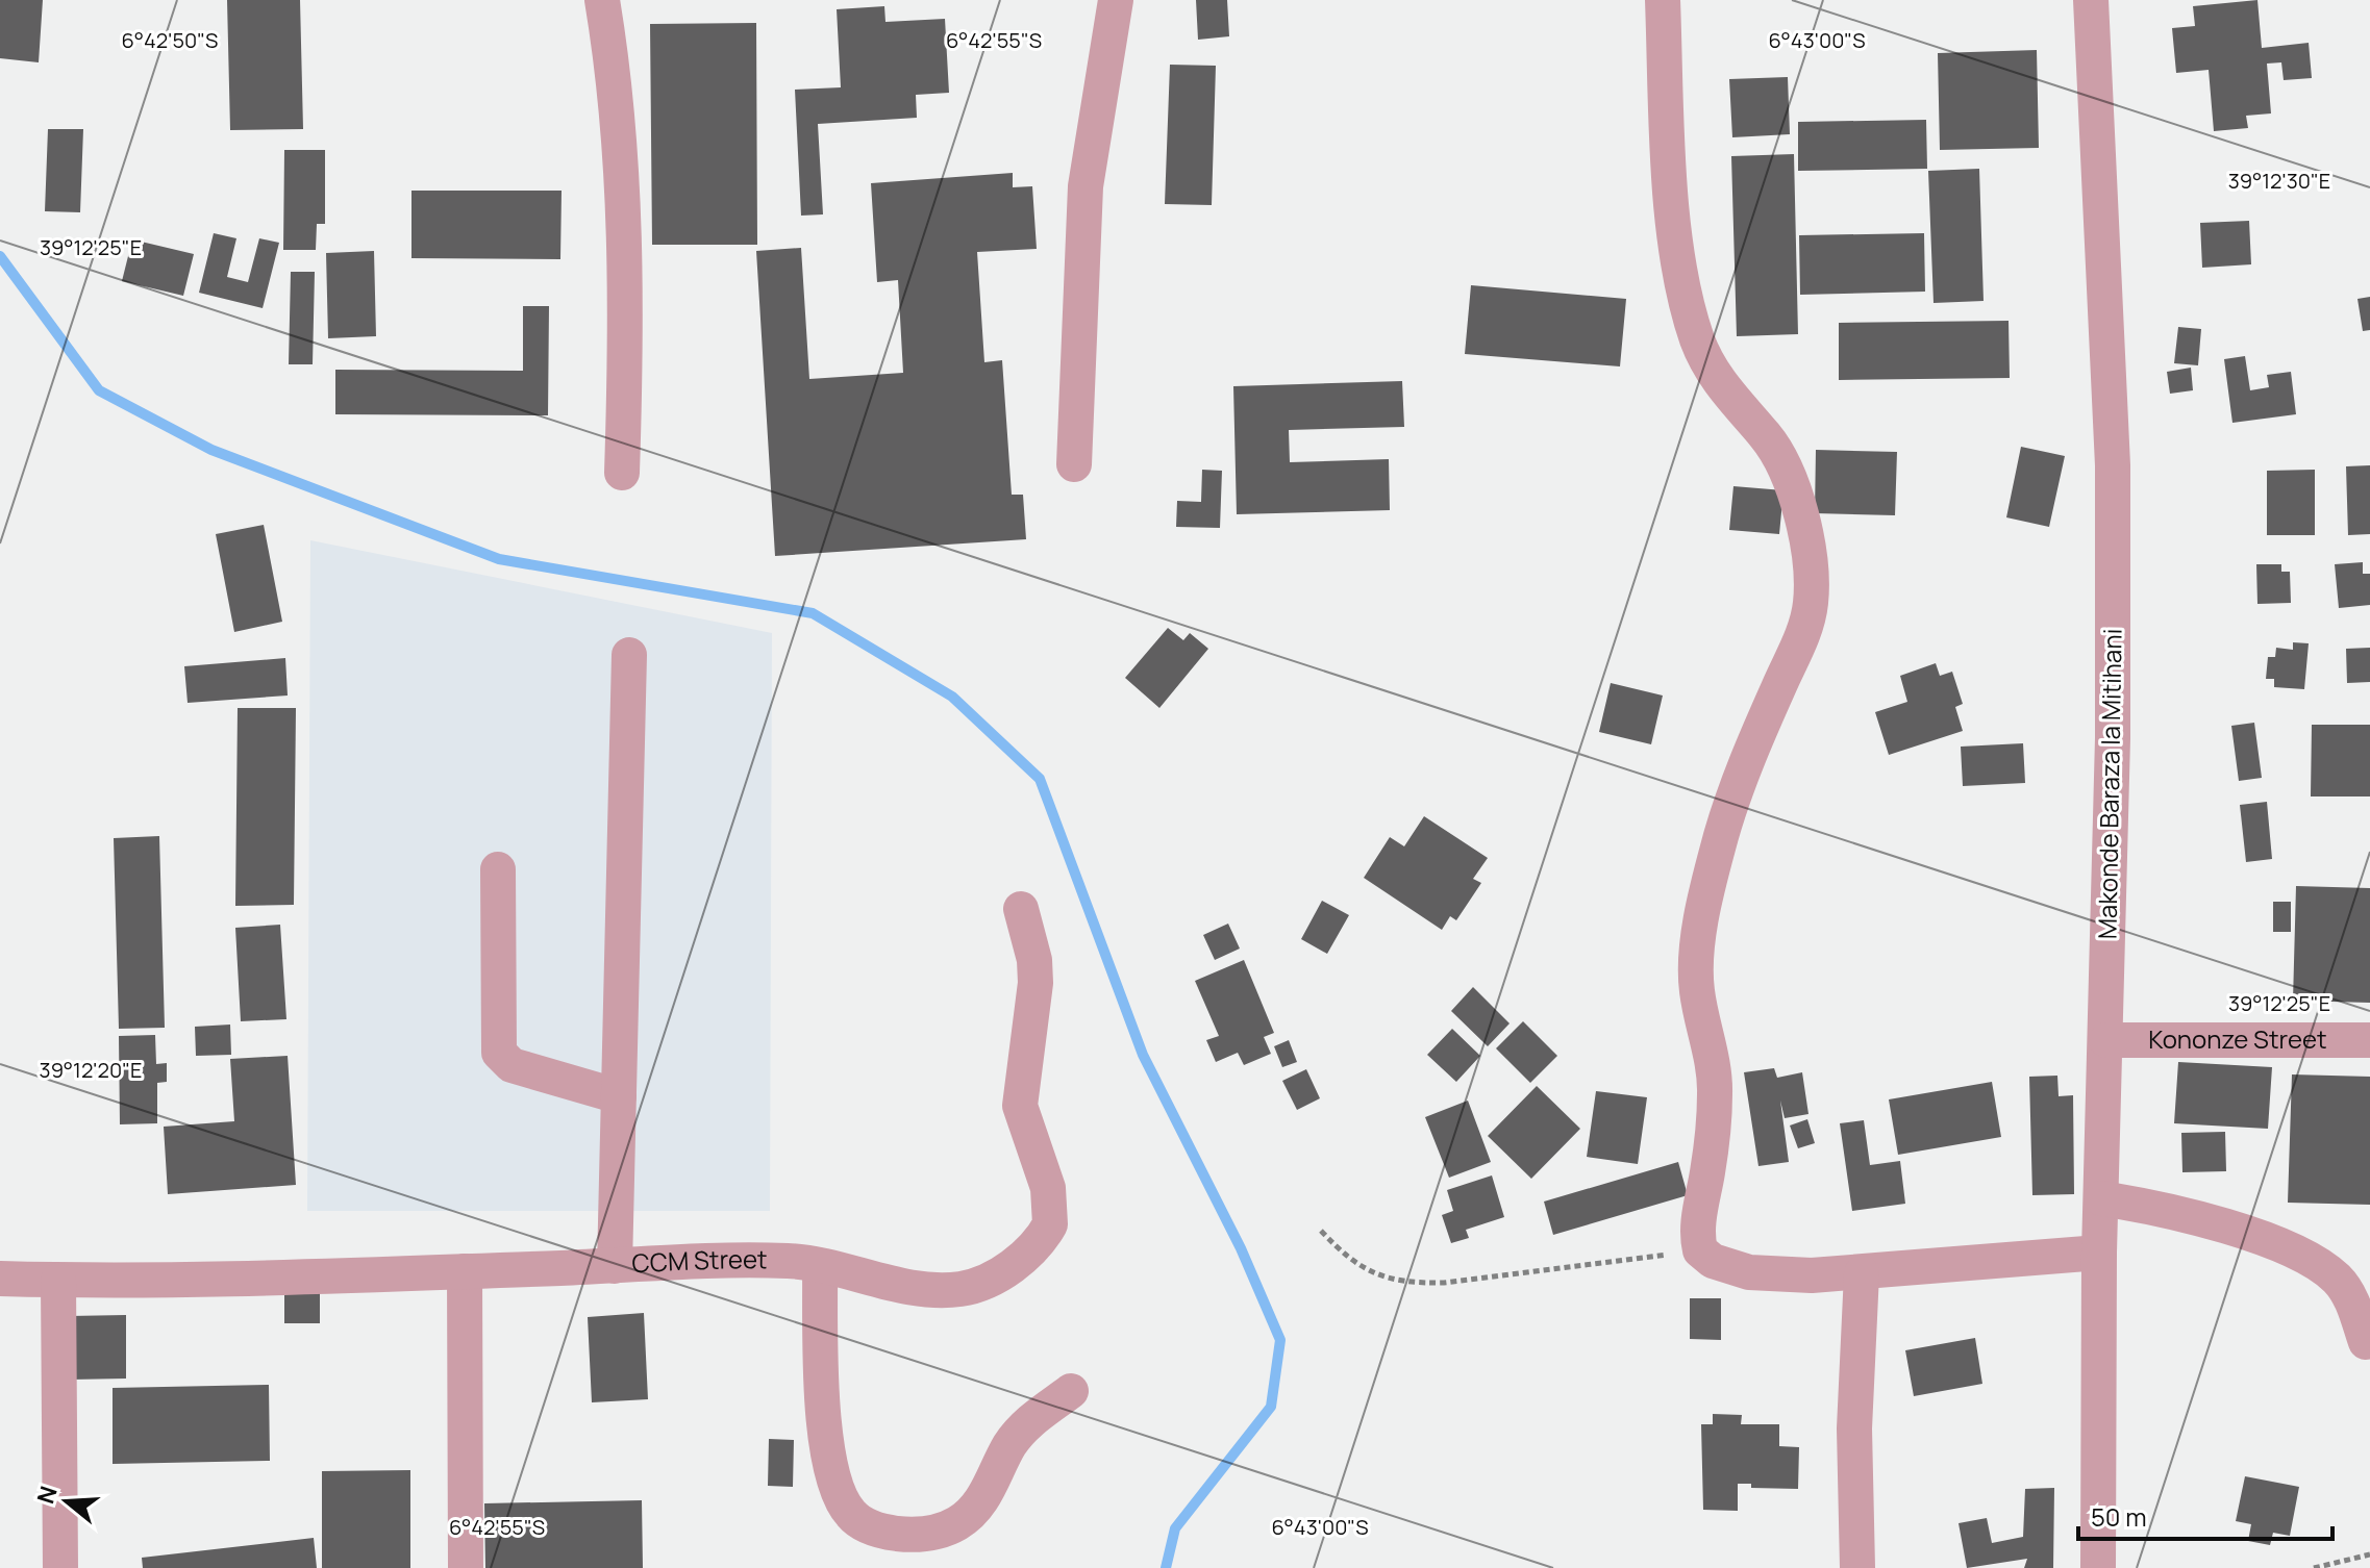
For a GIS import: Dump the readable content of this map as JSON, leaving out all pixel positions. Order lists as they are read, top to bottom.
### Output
{
  "streets": {
    "street": ["Makonde Baraza la Mitihani", "Kononze Street", "CCM Street"]
  },
  "crossings": [
    ["Makonde Baraza la Mitihani", "Kononze Street"]
  ],
  "scale_bar": "50 m",
  "north": "left",
  "coordinates": [
    "6°42'50\"S",
    "6°42'55\"S",
    "6°43'00\"S",
    "39°12'30\"E",
    "39°12'25\"E",
    "39°12'20\"E"
  ]
}
